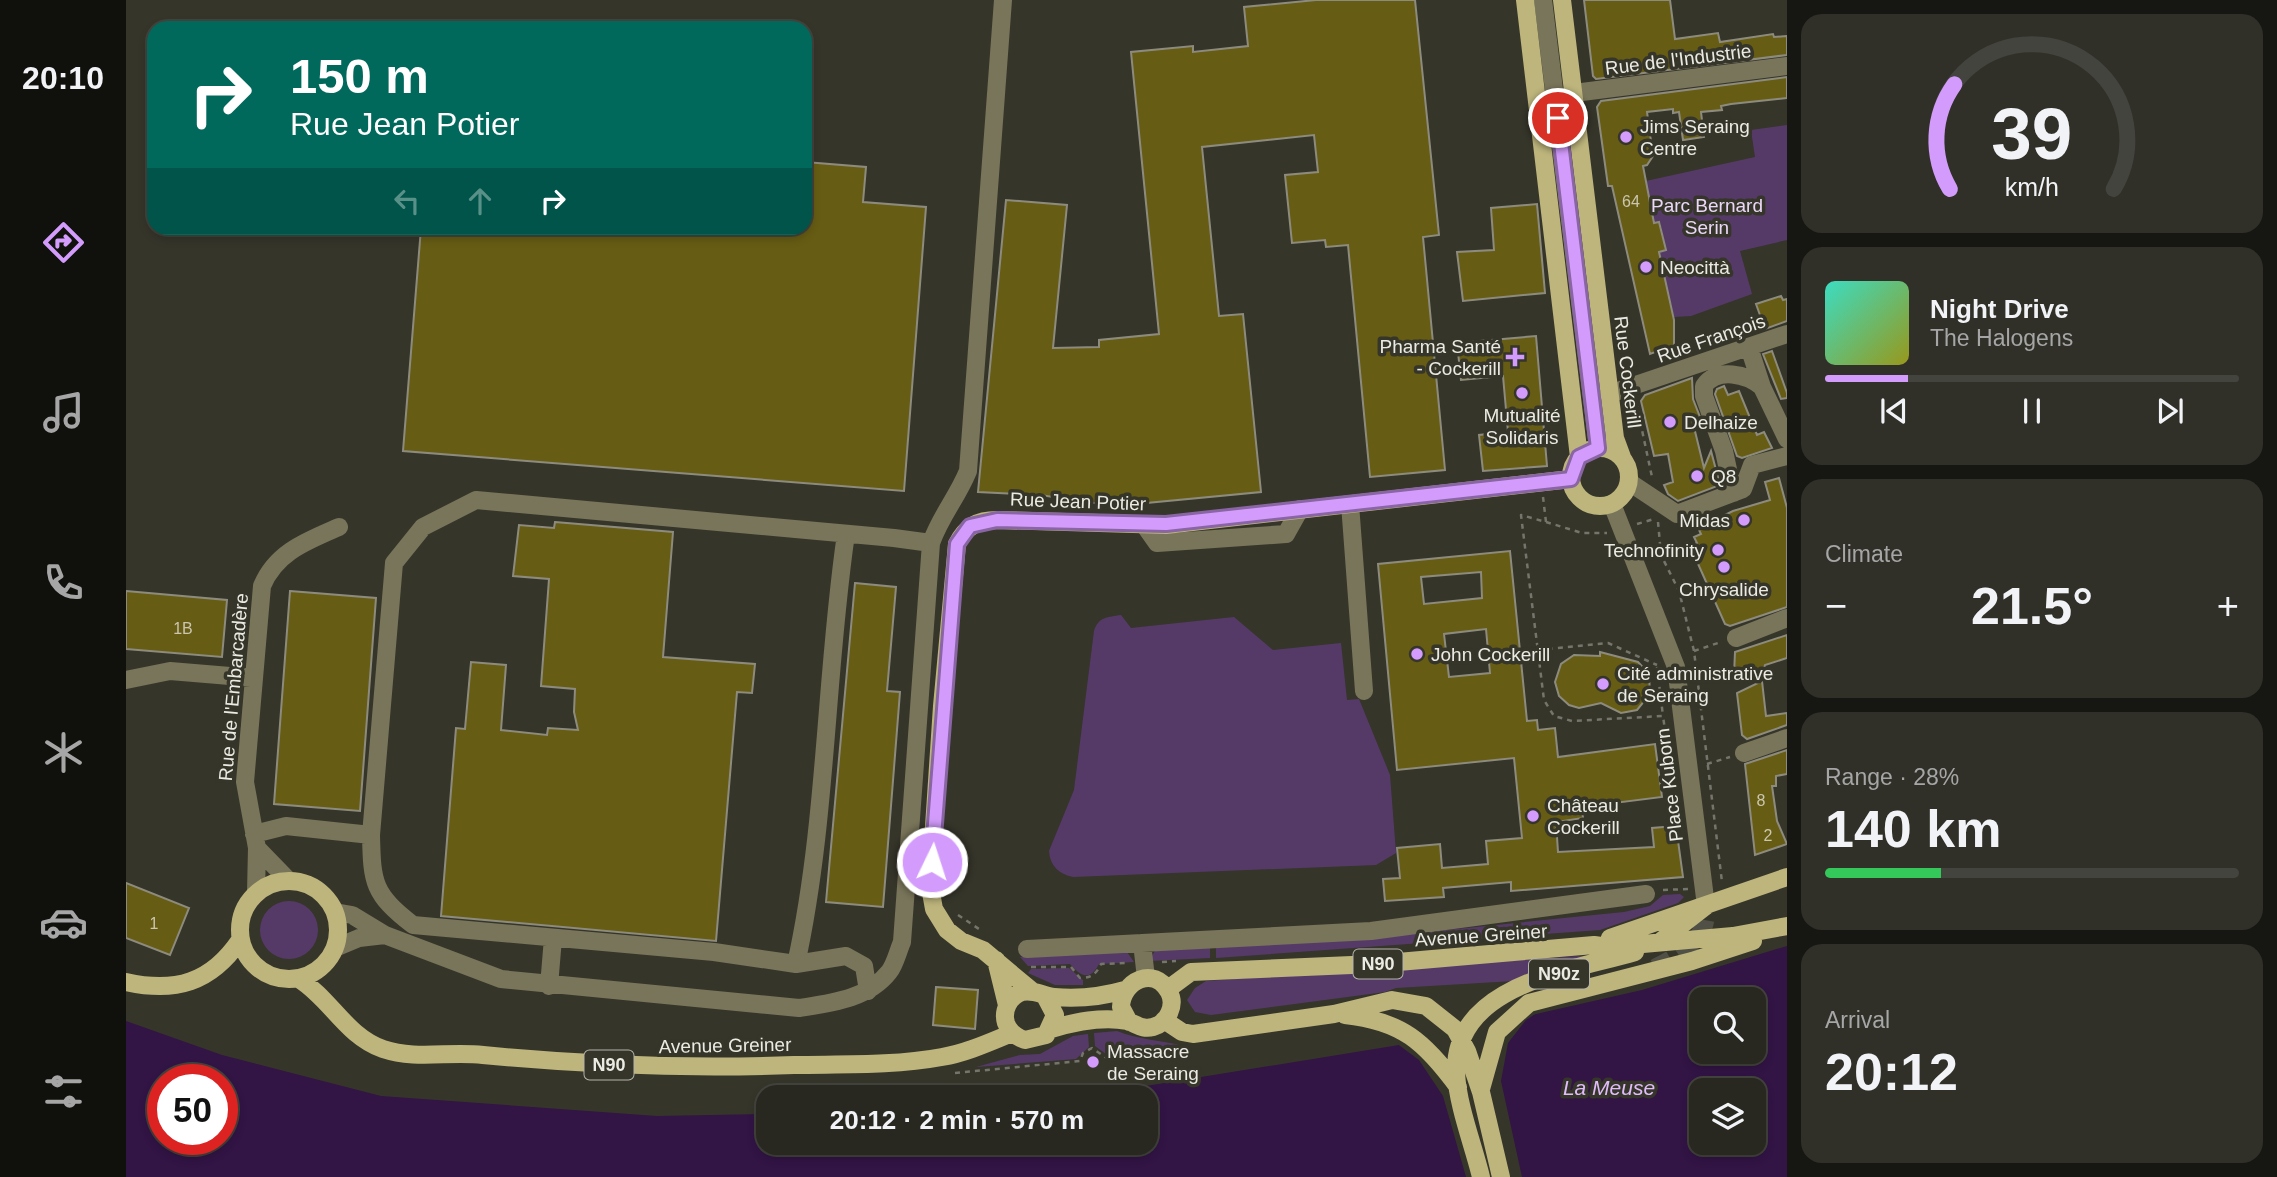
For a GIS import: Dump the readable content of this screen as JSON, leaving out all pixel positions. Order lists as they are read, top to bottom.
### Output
{
  "streets": {
    "main road": [
      "Rue Cockerill",
      "Rue Jean Potier",
      "Avenue Greiner",
      "N90",
      "N90z"
    ],
    "street": [
      "Rue de l'Industrie",
      "Rue François",
      "Rue de l'Embarcadère",
      "Place Kuborn"
    ]
  },
  "crossings": [
    ["Rue de l'Industrie", "Rue Cockerill"],
    ["Rue François", "Rue Cockerill"],
    ["Rue Cockerill", "Rue Jean Potier"],
    ["Rue Cockerill", "Place Kuborn"],
    ["Rue Jean Potier", "Place Kuborn"],
    ["Rue Jean Potier", "Avenue Greiner"],
    ["Rue de l'Embarcadère", "Avenue Greiner"],
    ["Place Kuborn", "Avenue Greiner"],
    ["Place Kuborn", "N90"],
    ["Place Kuborn", "N90z"],
    ["Avenue Greiner", "N90"],
    ["Avenue Greiner", "N90z"],
    ["N90", "N90z"]
  ],
  "water": ["La Meuse"],
  "parks": ["Parc Bernard Serin"],
  "places": {
    "other": [
      "Jims Seraing Centre",
      "Neocittà",
      "Mutualité Solidaris",
      "Delhaize",
      "Q8",
      "Midas",
      "Technofinity",
      "Chrysalide",
      "John Cockerill",
      "Cité administrative de Seraing",
      "Château Cockerill",
      "Massacre de Seraing"
    ],
    "health": ["Pharma Santé - Cockerill"]
  },
  "house_numbers": [
    "64",
    "1B",
    "8",
    "2",
    "1"
  ],
  "page": {
    "tabs": "20:10",
    "turn": ["150 m", "Rue Jean Potier"],
    "song": ["Night Drive", "The Halogens"],
    "tile": [
      "Climate",
      ["Range · 28%", "140 km"],
      ["Arrival", "20:12"]
    ],
    "heat": ["−", "21.5°", "+"],
    "limit": "50",
    "trip": "20:12 · 2 min · 570 m",
    "gauge": ["39", "km/h"]
  }
}
